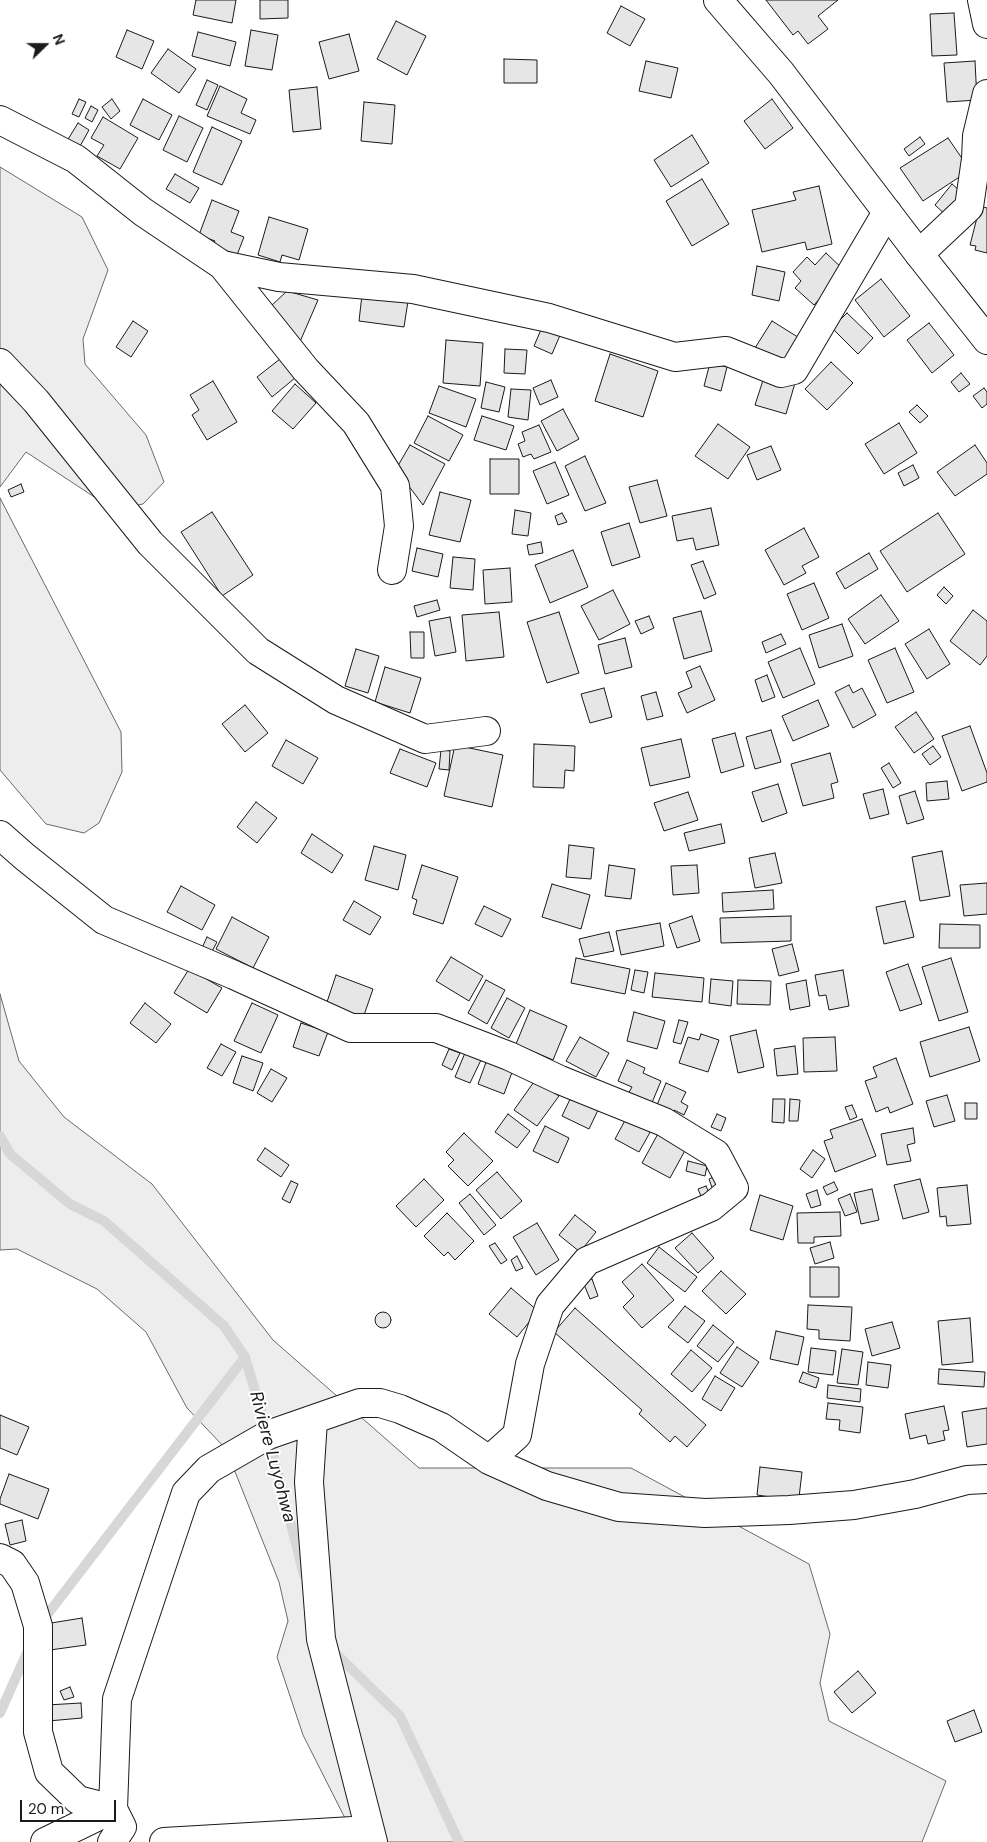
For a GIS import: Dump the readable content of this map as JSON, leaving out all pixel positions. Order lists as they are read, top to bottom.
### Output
{
  "water": ["Riviere Luyohwa"],
  "scale_bar": "20 m",
  "north": "right"
}
